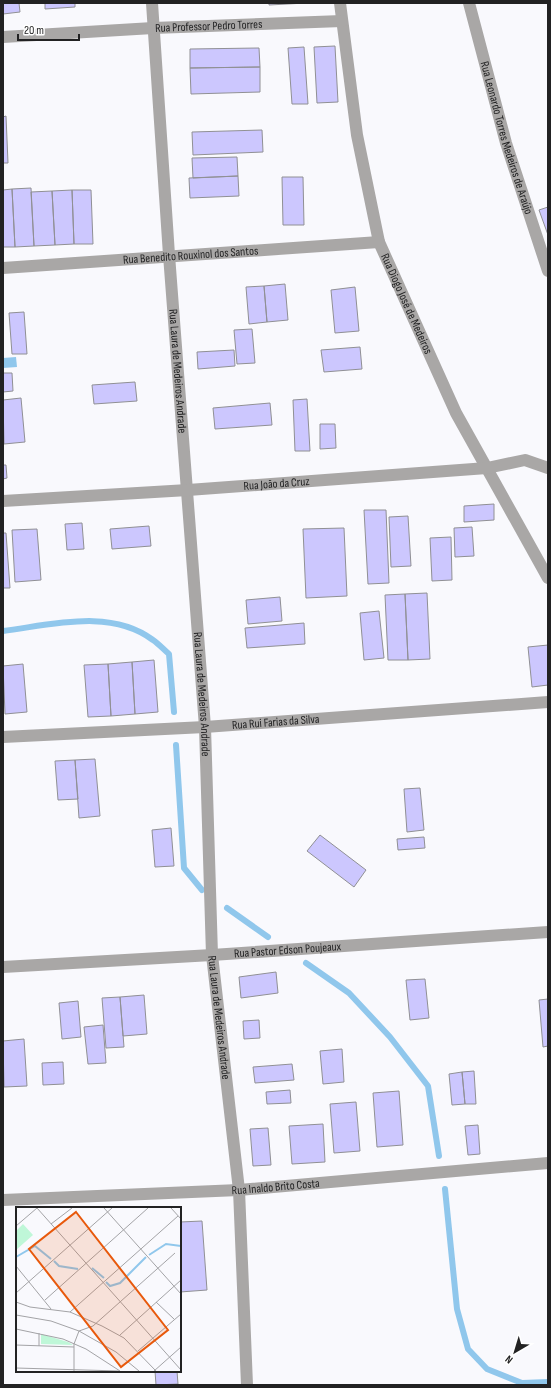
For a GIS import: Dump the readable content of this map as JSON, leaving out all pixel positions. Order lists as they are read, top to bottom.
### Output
{
  "streets": {
    "street": [
      "Rua Professor Pedro Torres",
      "Rua Leonardo Torres Medeiros de Araújo",
      "Rua Benedito Rouxinol dos Santos",
      "Rua Diogo José de Medeiros",
      "Rua Laura de Medeiros Andrade",
      "Rua João da Cruz",
      "Rua Rui Farias da Silva",
      "Rua Pastor Edson Poujeaux",
      "Rua Inaldo Brito Costa"
    ]
  },
  "crossings": [
    ["Rua Professor Pedro Torres", "Rua Diogo José de Medeiros"],
    ["Rua Professor Pedro Torres", "Rua Laura de Medeiros Andrade"],
    ["Rua Benedito Rouxinol dos Santos", "Rua Diogo José de Medeiros"],
    ["Rua Benedito Rouxinol dos Santos", "Rua Laura de Medeiros Andrade"],
    ["Rua Diogo José de Medeiros", "Rua João da Cruz"],
    ["Rua Laura de Medeiros Andrade", "Rua João da Cruz"],
    ["Rua Laura de Medeiros Andrade", "Rua Rui Farias da Silva"],
    ["Rua Laura de Medeiros Andrade", "Rua Pastor Edson Poujeaux"],
    ["Rua Laura de Medeiros Andrade", "Rua Inaldo Brito Costa"]
  ],
  "scale_bar": "20 m",
  "north": "bottom left"
}
